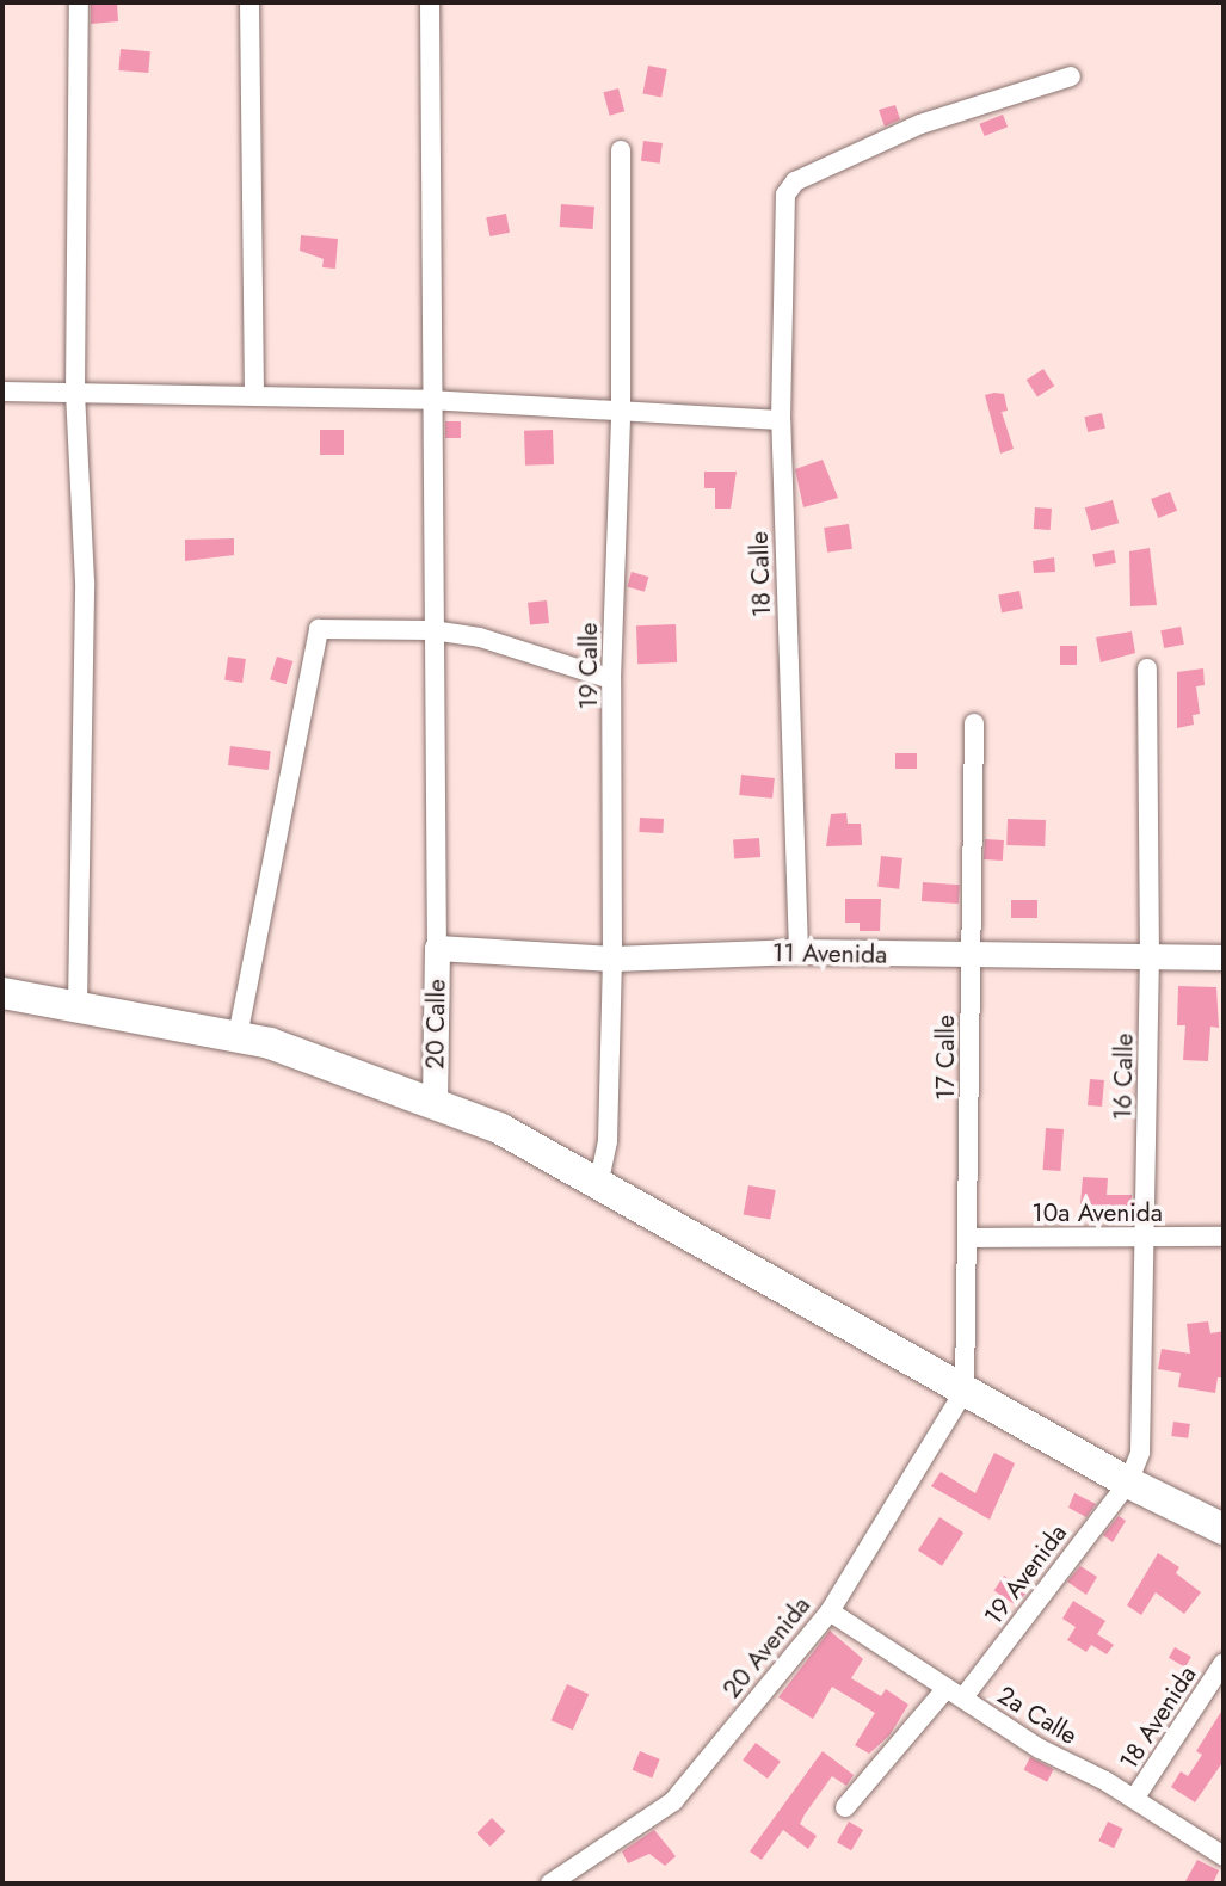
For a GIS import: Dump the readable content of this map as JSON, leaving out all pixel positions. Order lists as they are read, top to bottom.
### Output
{
  "streets": {
    "street": [
      "18 Calle",
      "19 Calle",
      "11 Avenida",
      "20 Calle",
      "17 Calle",
      "16 Calle",
      "10a Avenida",
      "19 Avenida",
      "20 Avenida",
      "2a Calle",
      "18 Avenida"
    ]
  },
  "crossings": [
    ["18 Calle", "11 Avenida"],
    ["19 Calle", "11 Avenida"],
    ["11 Avenida", "20 Calle"],
    ["11 Avenida", "17 Calle"],
    ["11 Avenida", "16 Calle"],
    ["17 Calle", "10a Avenida"],
    ["17 Calle", "20 Avenida"],
    ["16 Calle", "10a Avenida"],
    ["16 Calle", "19 Avenida"],
    ["19 Avenida", "2a Calle"],
    ["20 Avenida", "2a Calle"],
    ["2a Calle", "18 Avenida"]
  ]
}
